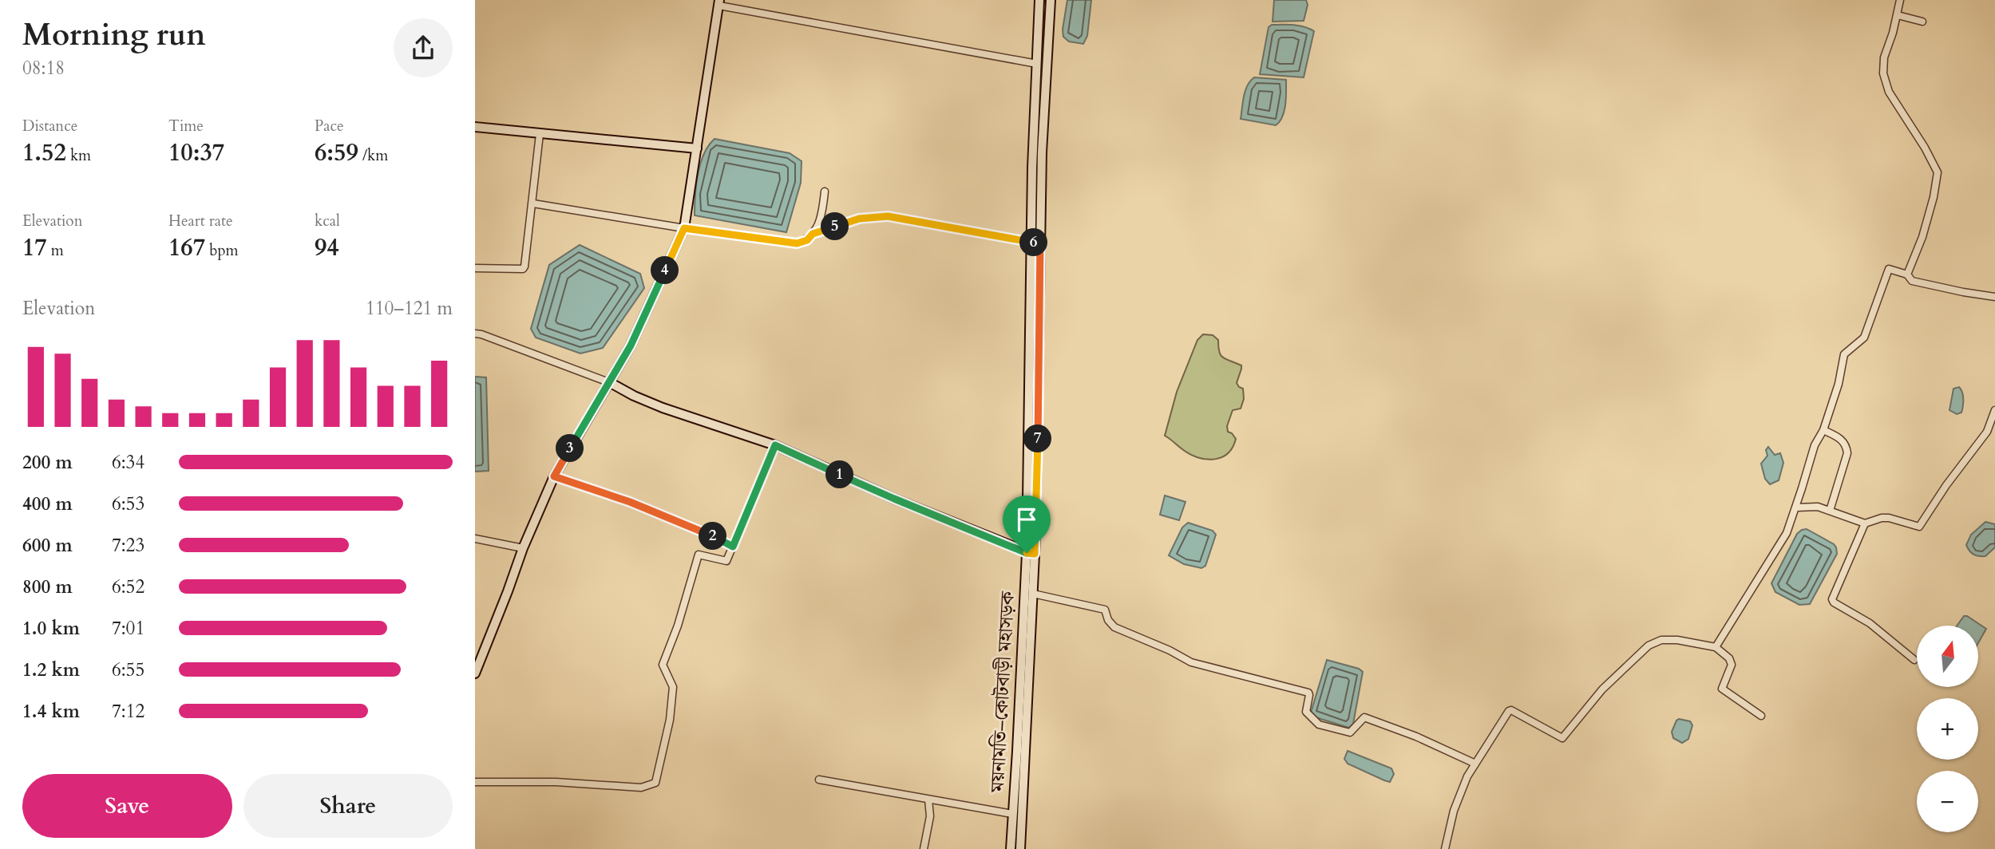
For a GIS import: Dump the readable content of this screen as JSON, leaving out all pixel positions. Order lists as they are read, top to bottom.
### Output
{
  "streets": {
    "main road": ["ময়নামতি–কোটবাড়ী মহাসড়ক"]
  },
  "north": "top",
  "page": {
    "heading": ["Morning run", "08:18"],
    "stats": [
      ["Distance", "1.52 km"],
      ["Time", "10:37"],
      ["Pace", "6:59 /km"],
      ["Elevation", "17 m"],
      ["Heart rate", "167 bpm"],
      ["kcal", "94"]
    ],
    "pins": [
      "5",
      "6",
      "4",
      "7",
      "3",
      "1",
      "2"
    ],
    "chart": ["Elevation", "110–121 m"],
    "list": [
      {
        "name": "200 m",
        "note": "6:34"
      },
      {
        "name": "400 m",
        "note": "6:53"
      },
      {
        "name": "600 m",
        "note": "7:23"
      },
      {
        "name": "800 m",
        "note": "6:52"
      },
      {
        "name": "1.0 km",
        "note": "7:01"
      },
      {
        "name": "1.2 km",
        "note": "6:55"
      },
      {
        "name": "1.4 km",
        "note": "7:12"
      }
    ],
    "map_buttons": ["+", "−"],
    "buttons": ["Save", "Share"]
  }
}
